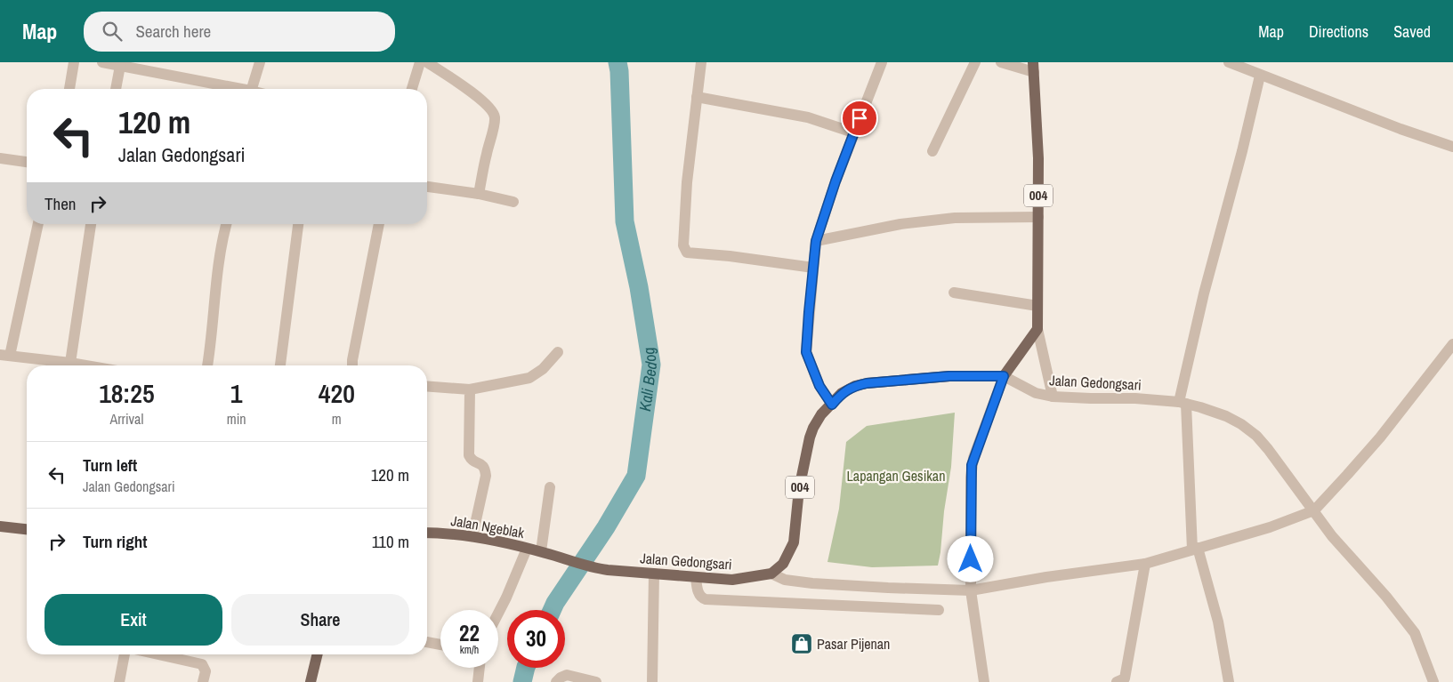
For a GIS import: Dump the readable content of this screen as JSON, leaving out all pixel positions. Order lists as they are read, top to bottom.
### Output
{
  "streets": {
    "main road": ["004", "Jalan Gedongsari", "Jalan Ngeblak"]
  },
  "crossings": [
    ["Jalan Gedongsari", "Jalan Ngeblak"]
  ],
  "water": ["Kali Bedog"],
  "parks": ["Lapangan Gesikan"],
  "places": {
    "shop": ["Pasar Pijenan"]
  },
  "page": {
    "header": "Map",
    "search": "Search here",
    "nav": ["Map", "Directions", "Saved"],
    "turn": ["120 m", "Jalan Gedongsari"],
    "then": "Then",
    "eta": [
      "18:25",
      "Arrival",
      "1",
      "min",
      "420",
      "m"
    ],
    "list": [
      {
        "name": "Turn left",
        "note": "Jalan Gedongsari",
        "value": "120 m"
      },
      {
        "name": "Turn right",
        "value": "110 m"
      }
    ],
    "buttons": ["Exit", "Share"],
    "speed": "22 km/h",
    "limit": "30"
  }
}
